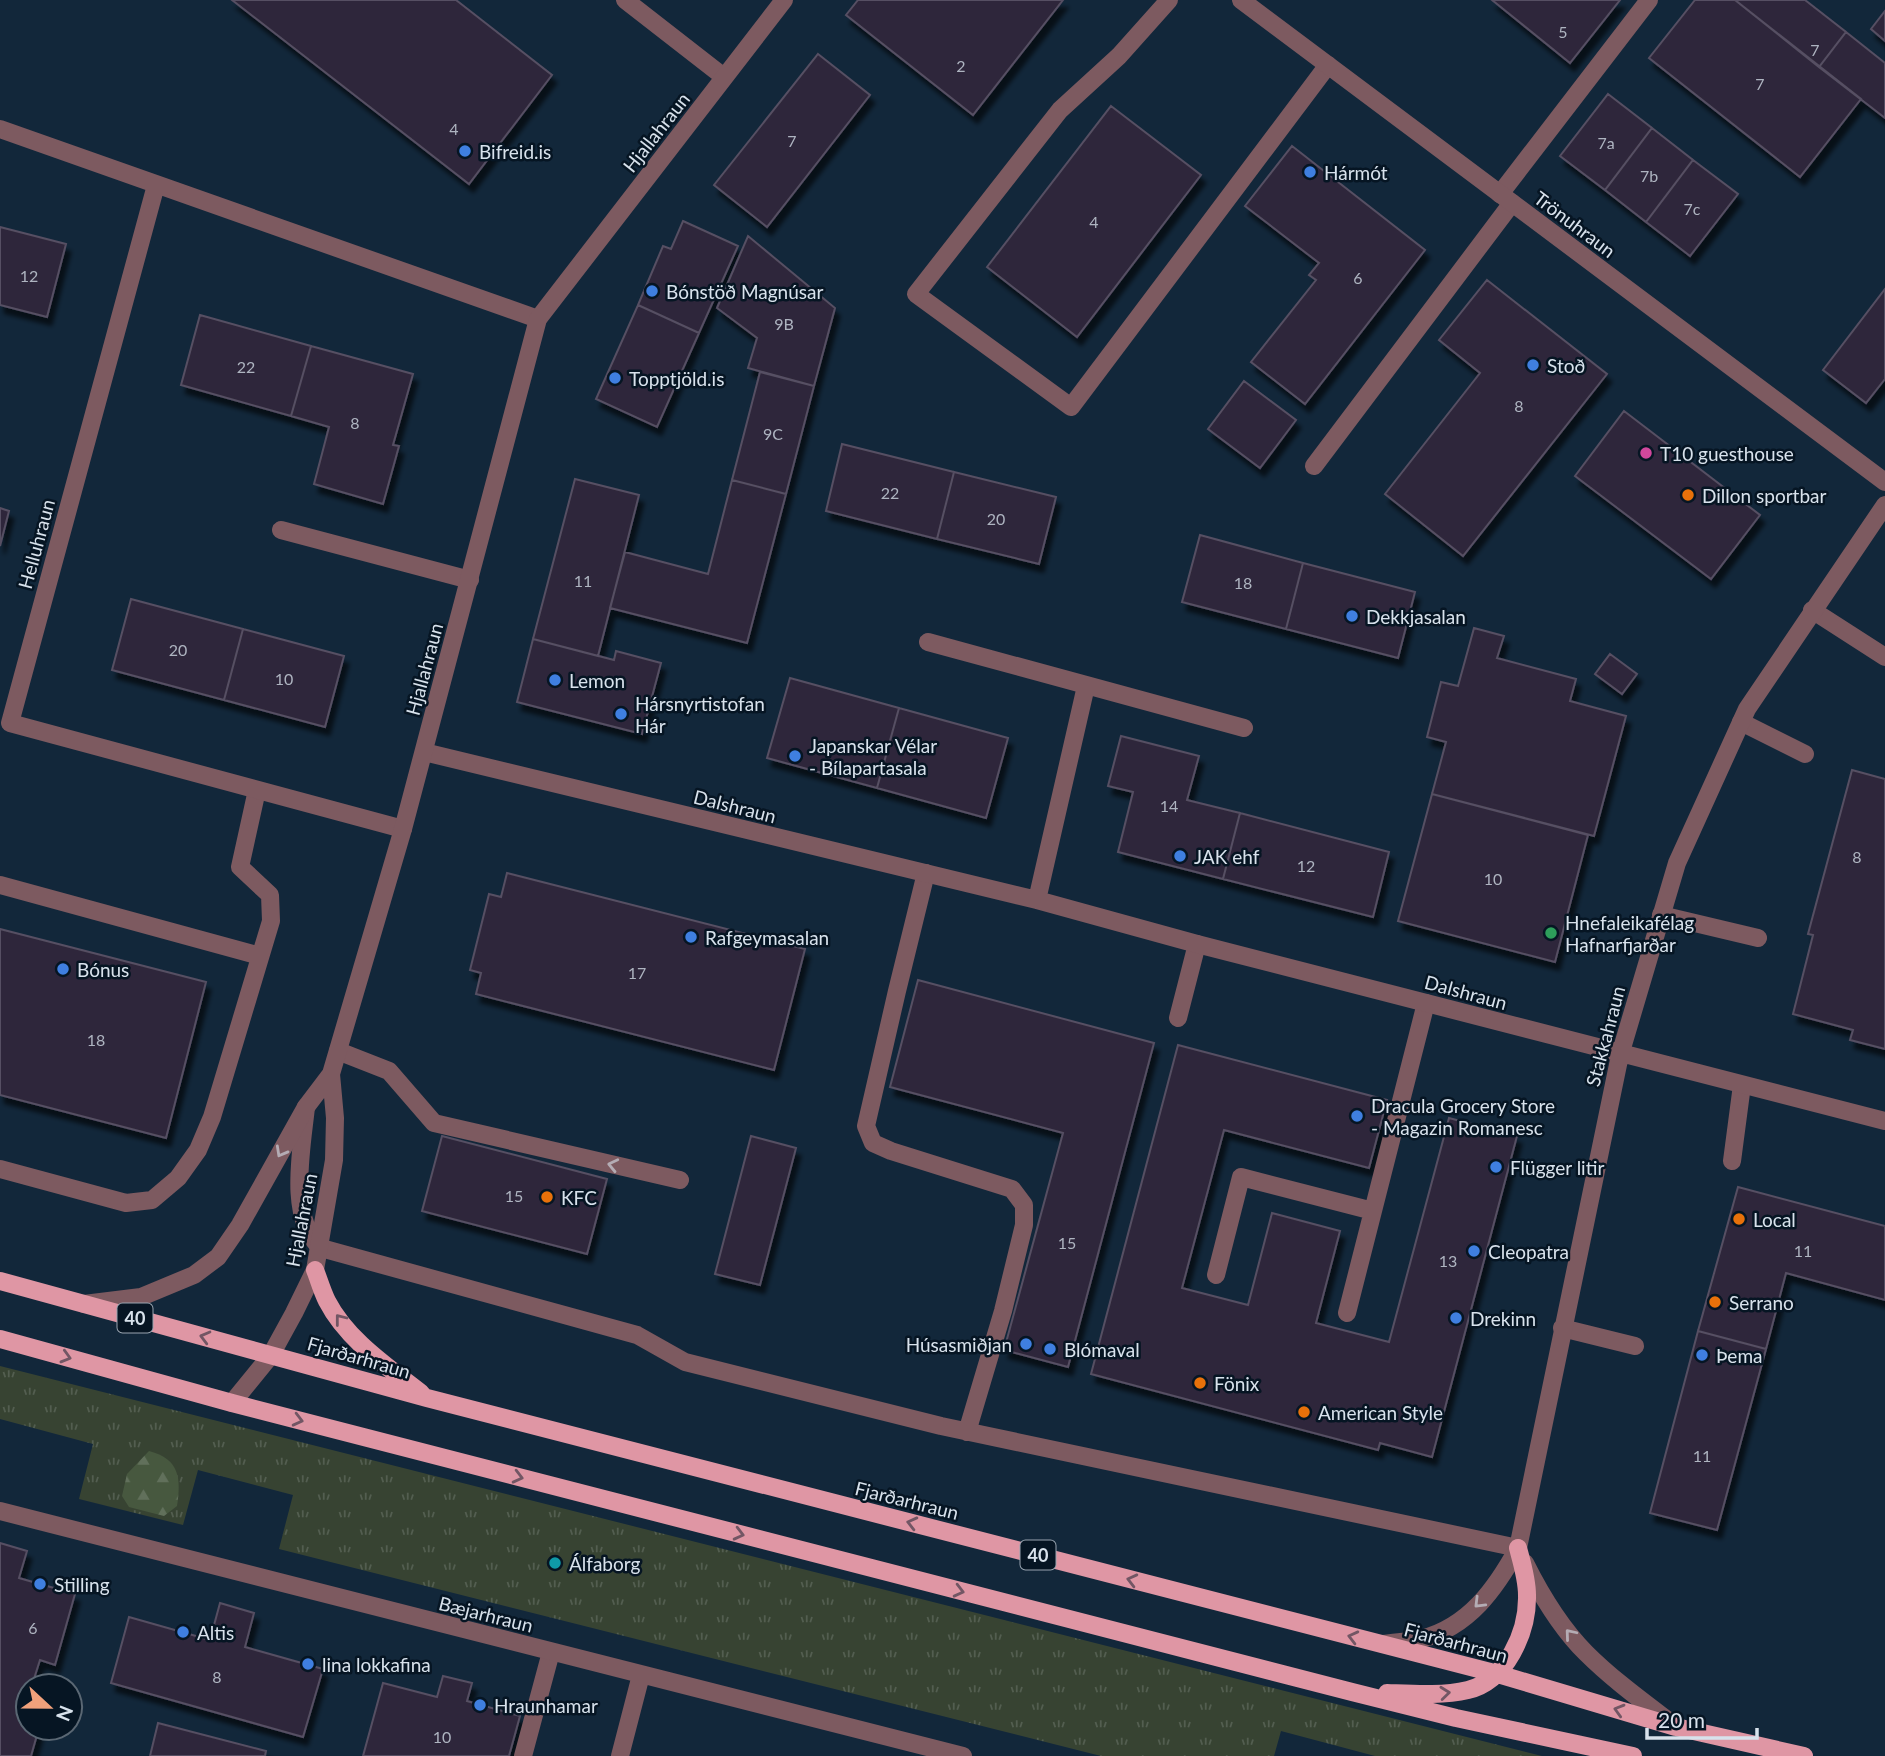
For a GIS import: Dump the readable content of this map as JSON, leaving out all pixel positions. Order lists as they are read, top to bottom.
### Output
{
  "streets": {
    "main road": ["40", "Fjarðarhraun"],
    "street": [
      "Hjallahraun",
      "Trönuhraun",
      "Helluhraun",
      "Dalshraun",
      "Stakkahraun",
      "Bæjarhraun"
    ]
  },
  "crossings": [
    ["Hjallahraun", "Helluhraun"],
    ["Hjallahraun", "Dalshraun"],
    ["Hjallahraun", "Fjarðarhraun"],
    ["Dalshraun", "Stakkahraun"],
    ["Stakkahraun", "Fjarðarhraun"]
  ],
  "places": [
    "Bifreid.is",
    "Hármót",
    "Bónstöð Magnúsar",
    "Stoð",
    "Topptjöld.is",
    "T10 guesthouse",
    "Dillon sportbar",
    "Dekkjasalan",
    "Lemon",
    "Hársnyrtistofan Hár",
    "Japanskar Vélar - Bílapartasala",
    "JAK ehf",
    "Hnefaleikafélag Hafnarfjarðar",
    "Rafgeymasalan",
    "Bónus",
    "Dracula Grocery Store - Magazin Romanesc",
    "Flügger litir",
    "KFC",
    "Local",
    "Cleopatra",
    "Serrano",
    "Drekinn",
    "Húsasmiðjan",
    "Blómaval",
    "Þema",
    "Fönix",
    "American Style",
    "Álfaborg",
    "Stilling",
    "Altis",
    "lina lokkafina",
    "Hraunhamar"
  ],
  "house_numbers": [
    "5",
    "7",
    "2",
    "7",
    "4",
    "7",
    "7a",
    "7b",
    "7c",
    "4",
    "12",
    "6",
    "9B",
    "22",
    "8",
    "8",
    "9C",
    "22",
    "20",
    "11",
    "18",
    "20",
    "10",
    "14",
    "8",
    "12",
    "10",
    "17",
    "18",
    "15",
    "15",
    "11",
    "13",
    "11",
    "6",
    "8",
    "10"
  ],
  "scale_bar": "20 m",
  "north": "right"
}
